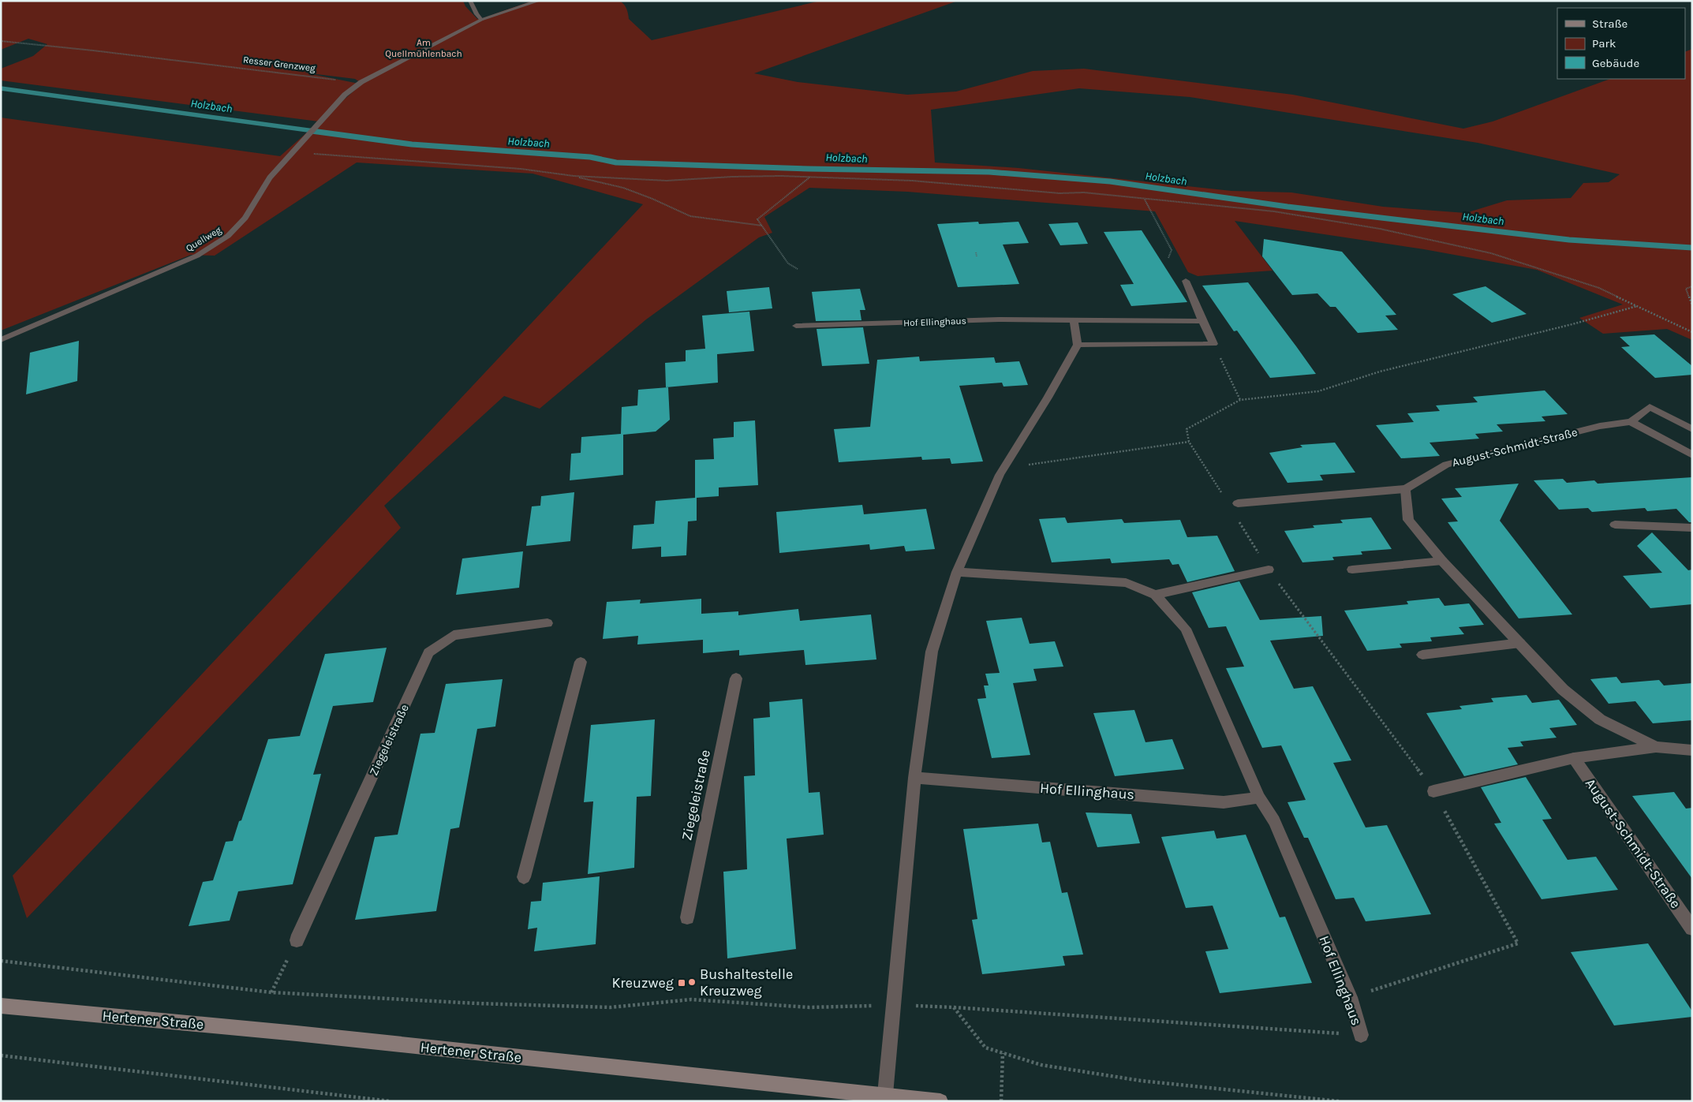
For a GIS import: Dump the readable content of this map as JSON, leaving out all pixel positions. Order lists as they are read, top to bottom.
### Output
{
  "streets": {
    "main road": ["Hertener Straße"],
    "street": [
      "Quellweg",
      "Hof Ellinghaus",
      "August-Schmidt-Straße",
      "Ziegeleistraße"
    ],
    "path": ["Resser Grenzweg"]
  },
  "crossings": [
    ["Resser Grenzweg", "Quellweg"]
  ],
  "water": ["Holzbach"],
  "parks": ["Am Quellmühlenbach"],
  "places": {
    "other": ["Bushaltestelle Kreuzweg"],
    "transit": ["Kreuzweg"]
  },
  "legend": ["Straße", "Park", "Gebäude"]
}
